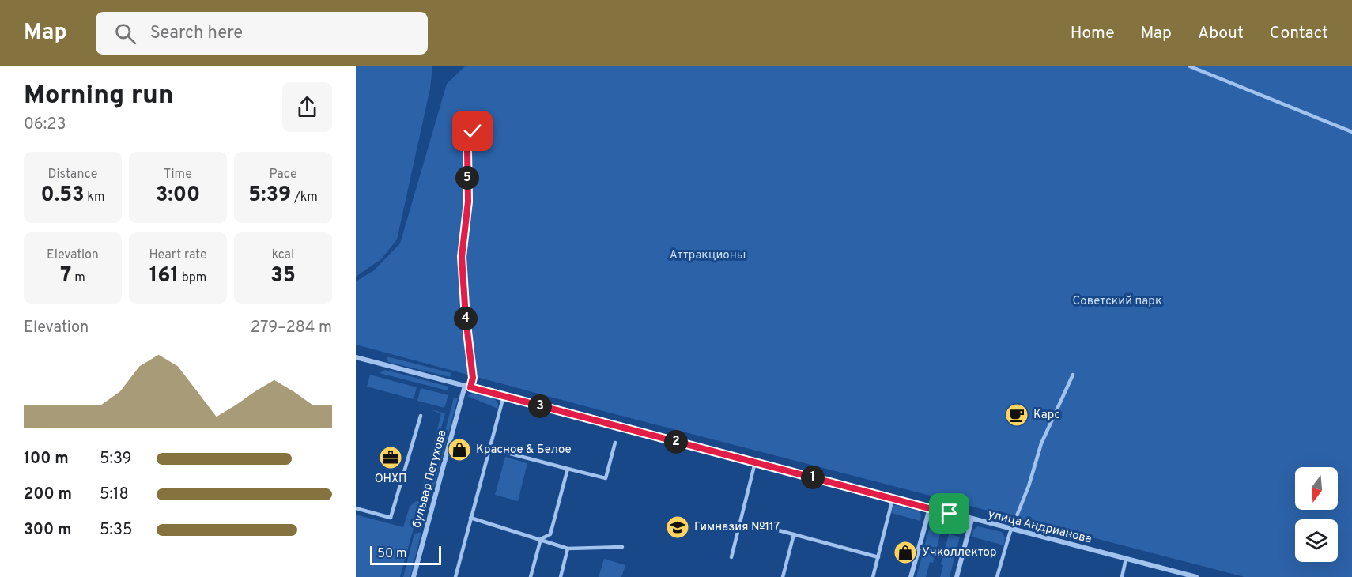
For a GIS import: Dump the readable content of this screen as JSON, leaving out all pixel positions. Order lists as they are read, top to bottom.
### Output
{
  "streets": {
    "street": ["бульвар Петухова", "улица Андрианова"]
  },
  "crossings": [
    ["бульвар Петухова", "улица Андрианова"]
  ],
  "parks": ["Аттракционы", "Советский парк"],
  "places": {
    "cafe": ["Карс"],
    "shop": ["Красное & Белое", "Учколлектор"],
    "office": ["ОНХП"],
    "school or university": ["Гимназия №117"]
  },
  "scale_bar": "50 m",
  "north": "bottom",
  "page": {
    "header": "Map",
    "search": "Search here",
    "nav": [
      "Home",
      "Map",
      "About",
      "Contact"
    ],
    "heading": ["Morning run", "06:23"],
    "stats": [
      ["Distance", "0.53 km"],
      ["Time", "3:00"],
      ["Pace", "5:39 /km"],
      ["Elevation", "7 m"],
      ["Heart rate", "161 bpm"],
      ["kcal", "35"]
    ],
    "pins": [
      "5",
      "4",
      "3",
      "2",
      "1"
    ],
    "chart": ["Elevation", "279–284 m"],
    "list": [
      {
        "name": "100 m",
        "note": "5:39"
      },
      {
        "name": "200 m",
        "note": "5:18"
      },
      {
        "name": "300 m",
        "note": "5:35"
      }
    ],
    "scale": "50 m"
  }
}
